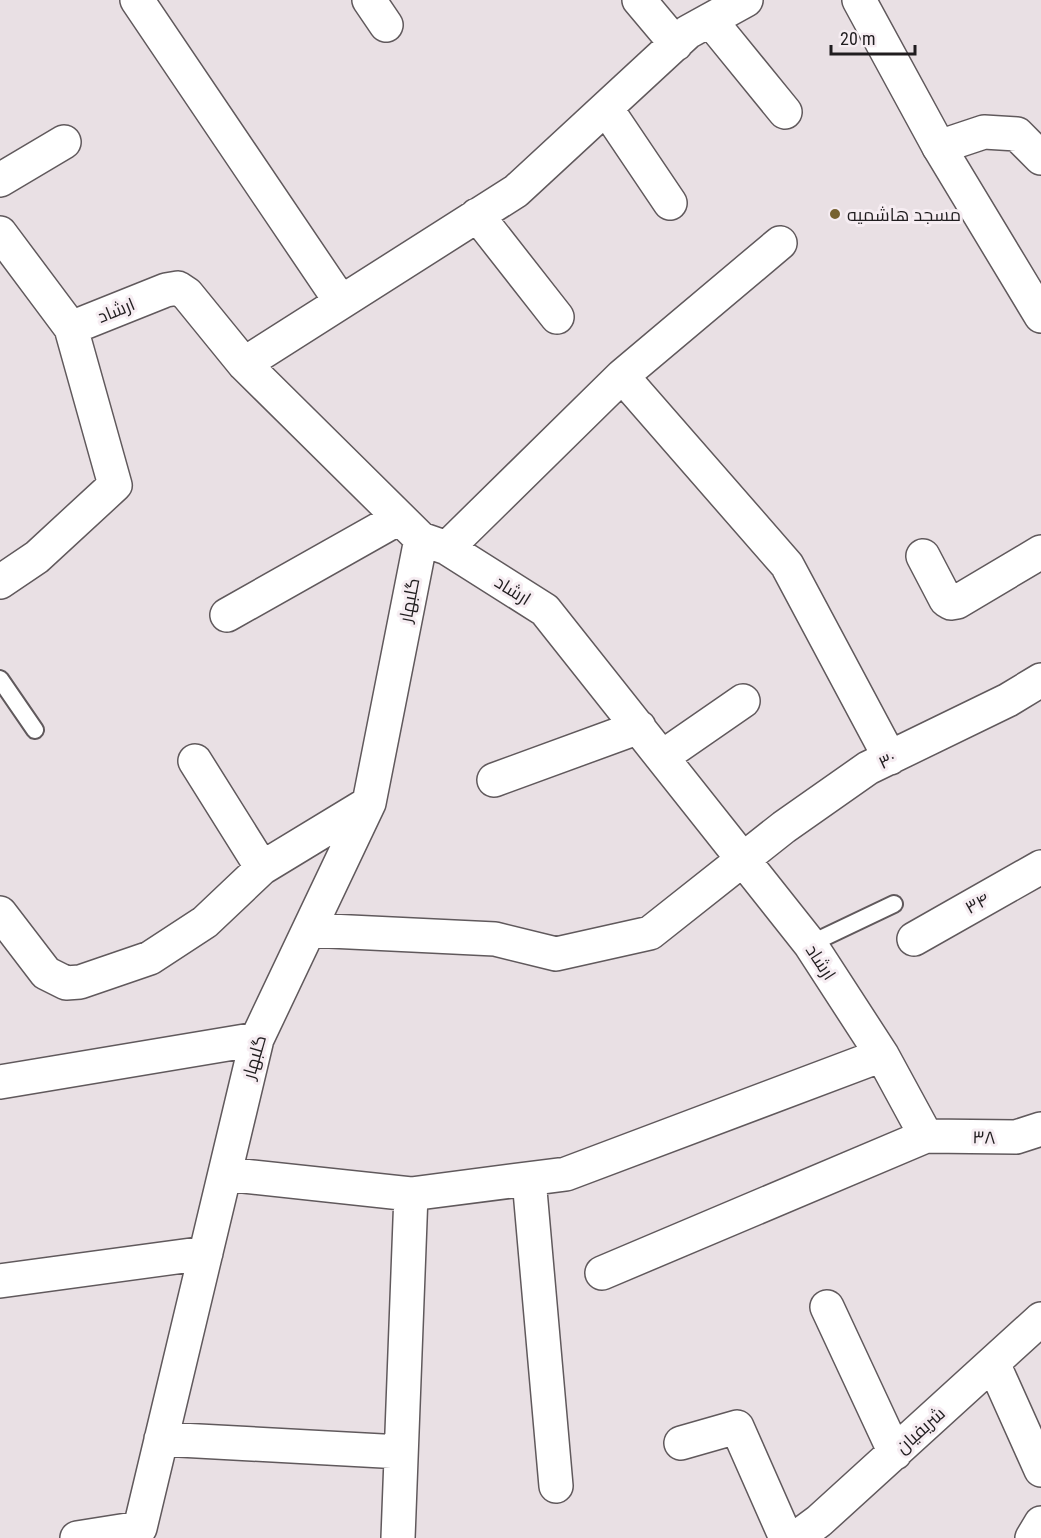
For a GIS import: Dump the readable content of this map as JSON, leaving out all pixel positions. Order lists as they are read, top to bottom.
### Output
{
  "streets": {
    "street": [
      "ارشاد",
      "گلبهار",
      "۳۰",
      "۳۴",
      "۳۸",
      "شریفیان"
    ]
  },
  "crossings": [
    ["ارشاد", "گلبهار"],
    ["ارشاد", "۳۰"],
    ["ارشاد", "۳۸"],
    ["گلبهار", "۳۰"]
  ],
  "places": ["مسجد هاشمیه"],
  "scale_bar": "20 m"
}
